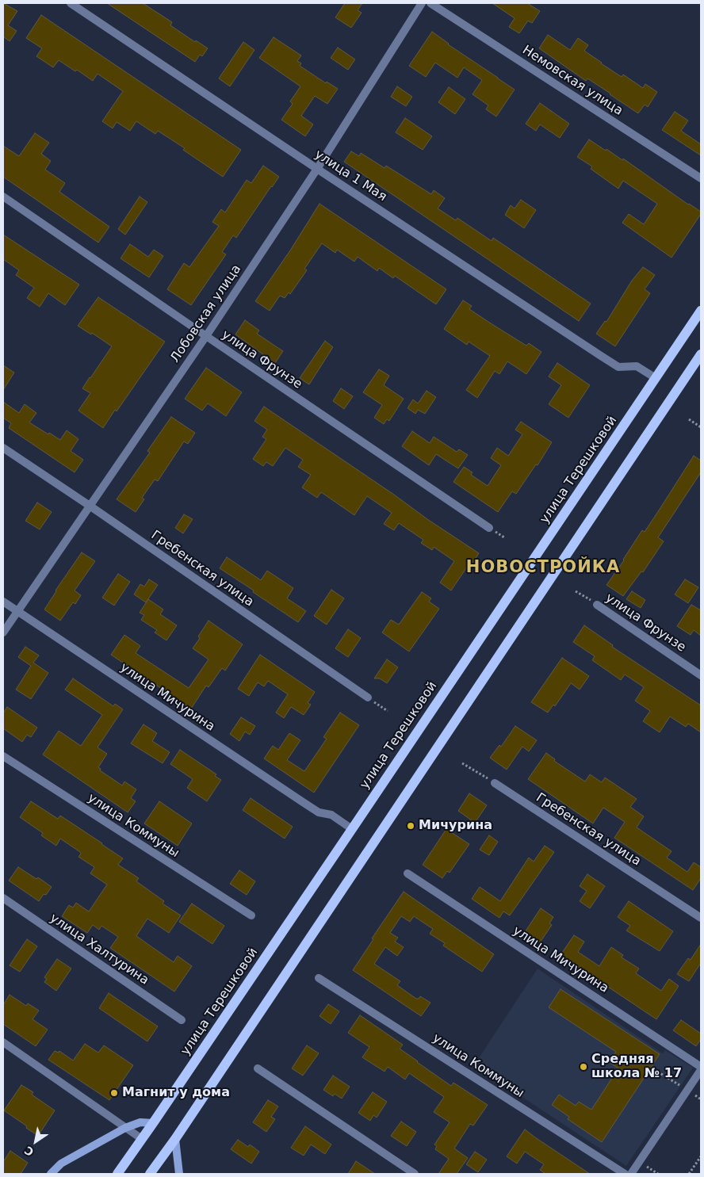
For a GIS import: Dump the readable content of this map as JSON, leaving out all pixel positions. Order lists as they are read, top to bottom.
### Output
{
  "streets": {
    "main road": ["улица Терешковой"],
    "street": [
      "Немовская улица",
      "улица 1 Мая",
      "Лобовская улица",
      "улица Фрунзе",
      "Гребенская улица",
      "улица Мичурина",
      "улица Коммуны",
      "улица Халтурина"
    ]
  },
  "crossings": [
    ["улица 1 Мая", "Лобовская улица"],
    ["улица 1 Мая", "улица Терешковой"],
    ["Лобовская улица", "улица Фрунзе"],
    ["Лобовская улица", "Гребенская улица"],
    ["Лобовская улица", "улица Мичурина"],
    ["улица Терешковой", "улица Мичурина"]
  ],
  "districts": ["НОВОСТРОЙКА"],
  "places": ["Мичурина", "Средняя школа № 17", "Магнит у дома"],
  "north": "bottom left"
}
